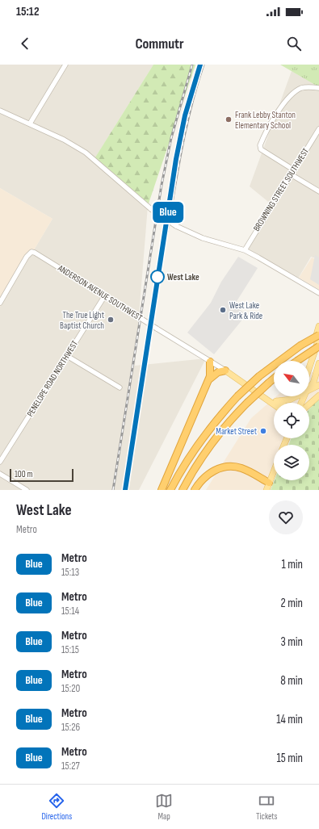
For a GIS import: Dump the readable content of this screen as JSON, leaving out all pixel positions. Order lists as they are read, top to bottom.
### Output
{
  "streets": {
    "main road": ["ANDERSON AVENUE SOUTHWEST"],
    "street": ["BROWNING STREET SOUTHWEST", "PENELOPE ROAD NORTHWEST"]
  },
  "crossings": [
    ["ANDERSON AVENUE SOUTHWEST", "PENELOPE ROAD NORTHWEST"]
  ],
  "places": [
    "Frank Lebby Stanton Elementary School",
    "West Lake",
    "West Lake Park & Ride",
    "The True Light Baptist Church",
    "Market Street"
  ],
  "lines": ["metro line Blue"],
  "scale_bar": "100 m",
  "north": "top left",
  "page": {
    "status": "15:12",
    "header": "Commutr",
    "on_map": "Blue",
    "scale": "100 m",
    "heading": ["West Lake", "Metro"],
    "list": [
      {
        "mark": "Blue",
        "name": "Metro",
        "note": "15:13",
        "value": "1 min"
      },
      {
        "mark": "Blue",
        "name": "Metro",
        "note": "15:14",
        "value": "2 min"
      },
      {
        "mark": "Blue",
        "name": "Metro",
        "note": "15:15",
        "value": "3 min"
      },
      {
        "mark": "Blue",
        "name": "Metro",
        "note": "15:20",
        "value": "8 min"
      },
      {
        "mark": "Blue",
        "name": "Metro",
        "note": "15:26",
        "value": "14 min"
      },
      {
        "mark": "Blue",
        "name": "Metro",
        "note": "15:27",
        "value": "15 min"
      }
    ],
    "tabs": ["Directions", "Map", "Tickets"]
  }
}
